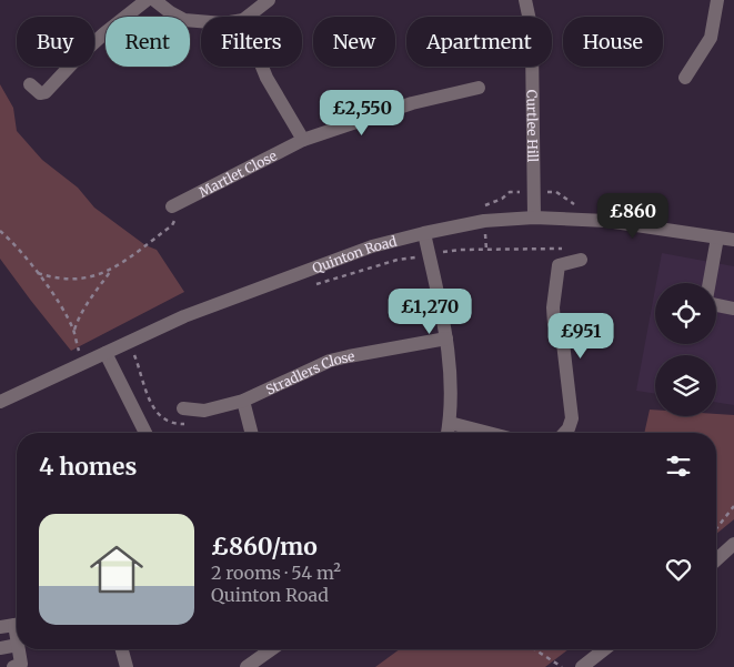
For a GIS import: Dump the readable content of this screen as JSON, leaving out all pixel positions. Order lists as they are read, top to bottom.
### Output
{
  "streets": {
    "street": [
      "Curtlee Hill",
      "Martlet Close",
      "Quinton Road",
      "Stradlers Close"
    ]
  },
  "crossings": [
    ["Curtlee Hill", "Quinton Road"]
  ],
  "page": {
    "chip": [
      "Buy",
      "Rent",
      "Filters",
      "New",
      "Apartment",
      "House"
    ],
    "price": [
      "£2,550",
      "£860",
      "£1,270",
      "£951"
    ],
    "heading": "4 homes",
    "list": [
      {
        "name": "£860/mo",
        "note": "2 rooms · 54 m² · Quinton Road"
      }
    ]
  }
}
